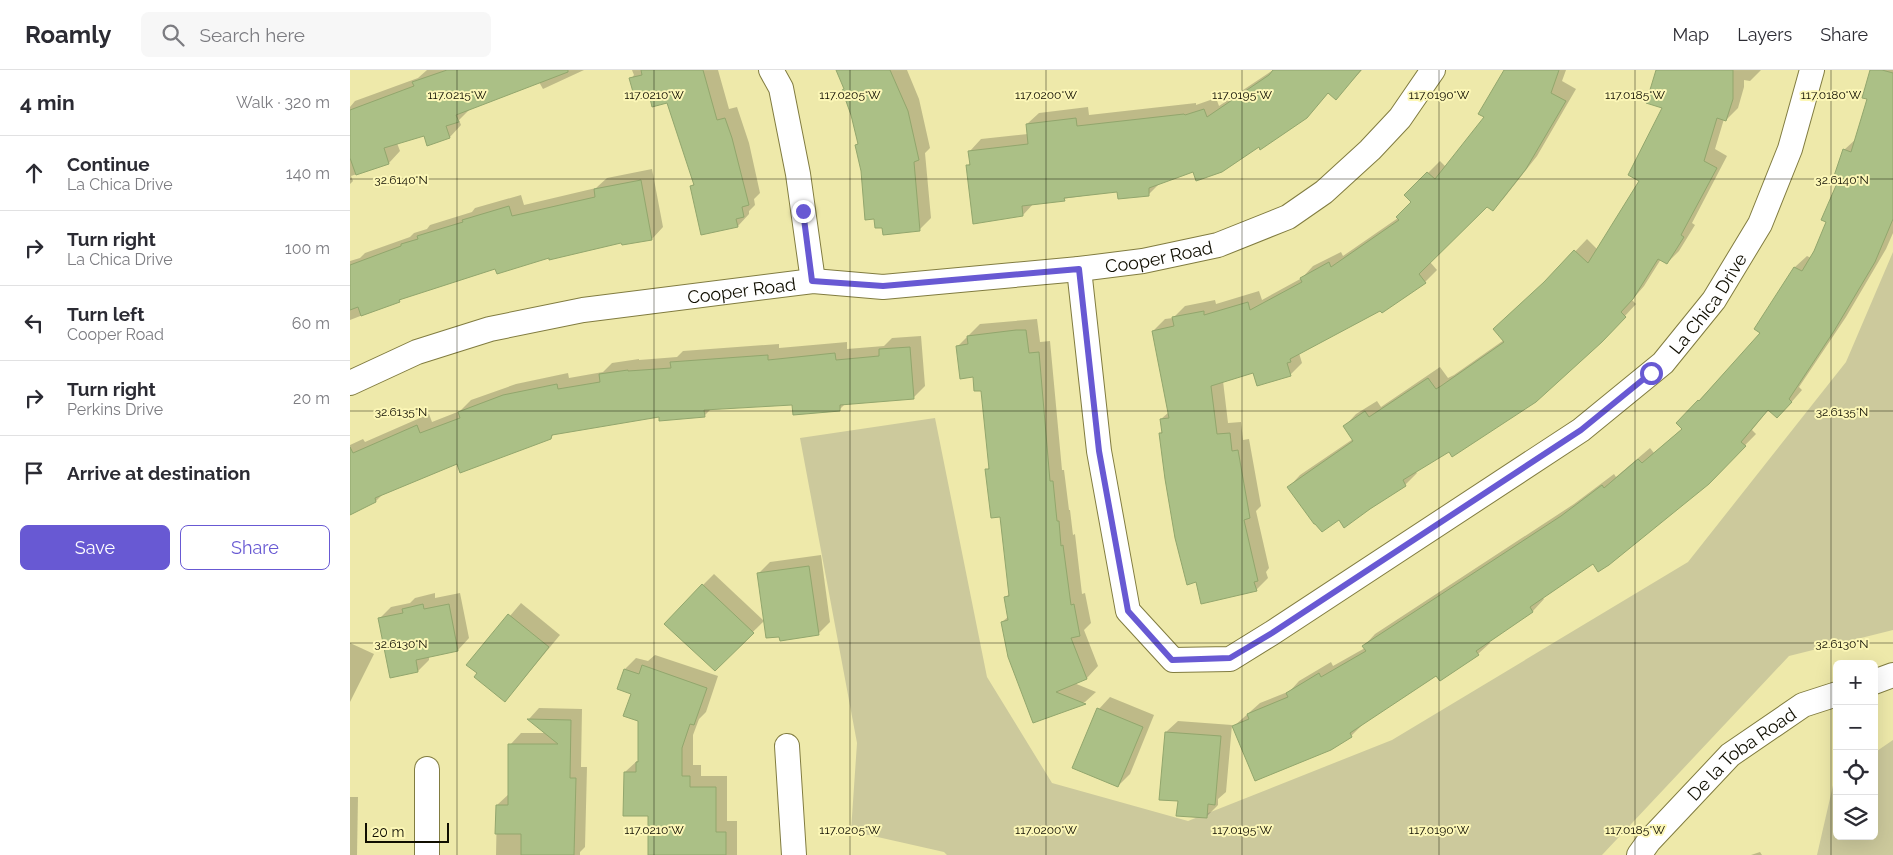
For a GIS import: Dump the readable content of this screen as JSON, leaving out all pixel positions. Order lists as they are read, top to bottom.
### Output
{
  "streets": {
    "street": ["Cooper Road", "La Chica Drive", "De la Toba Road"]
  },
  "crossings": [
    ["Cooper Road", "La Chica Drive"]
  ],
  "scale_bar": "20 m",
  "page": {
    "header": "Roamly",
    "search": "Search here",
    "nav": ["Map", "Layers", "Share"],
    "heading": ["4 min", "Walk · 320 m"],
    "list": [
      ["Continue", "La Chica Drive", "140 m"],
      ["Turn right", "La Chica Drive", "100 m"],
      ["Turn left", "Cooper Road", "60 m"],
      ["Turn right", "Perkins Drive", "20 m"],
      "Arrive at destination"
    ],
    "buttons": ["Save", "Share"],
    "map_buttons": ["+", "−"],
    "scale": "20 m"
  },
  "coordinates": [
    "117.0215°W",
    "117.0210°W",
    "117.0205°W",
    "117.0200°W",
    "117.0195°W",
    "117.0190°W",
    "117.0185°W",
    "117.0180°W",
    "32.6140°N",
    "32.6135°N",
    "32.6130°N"
  ]
}
